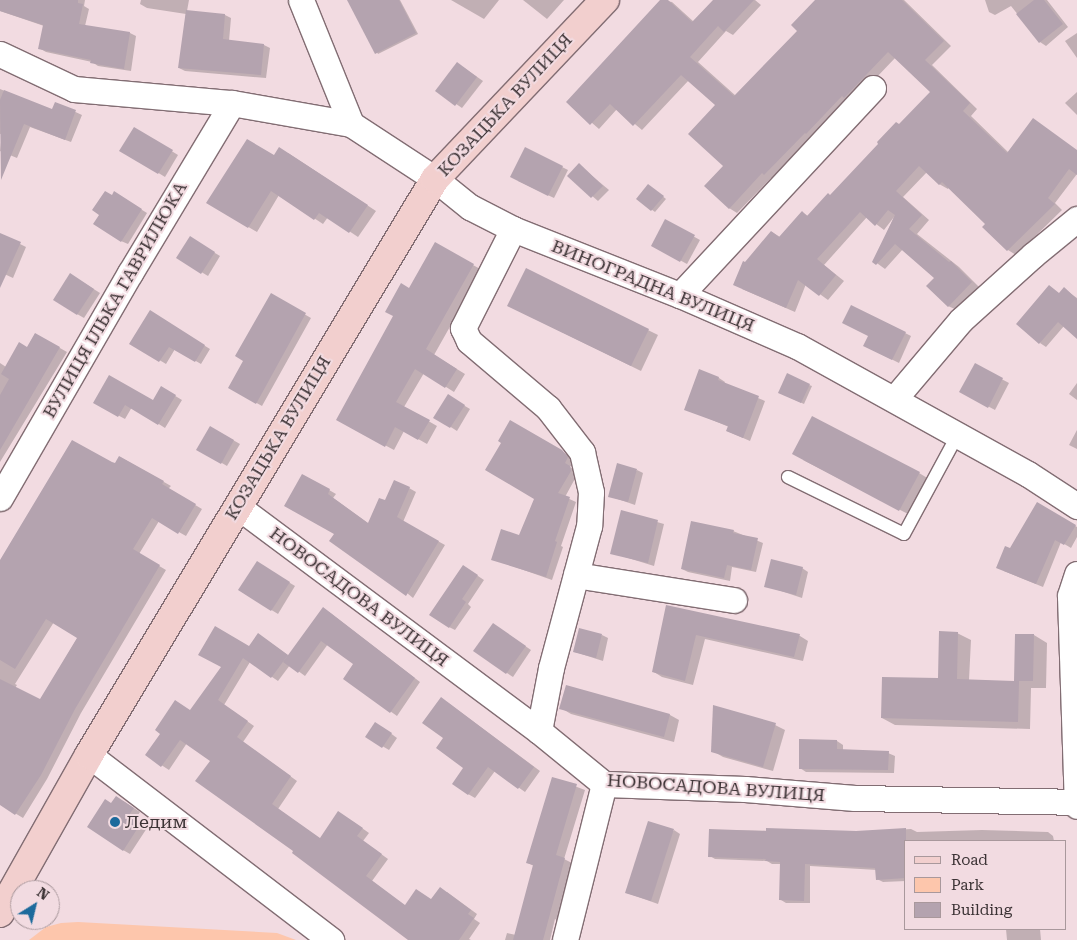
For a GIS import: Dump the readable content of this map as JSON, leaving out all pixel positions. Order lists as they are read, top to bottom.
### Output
{
  "streets": {
    "street": [
      "КОЗАЦЬКА ВУЛИЦЯ",
      "ВИНОГРАДНА ВУЛИЦЯ",
      "ВУЛИЦЯ ІЛЬКА ГАВРИЛЮКА",
      "НОВОСАДОВА ВУЛИЦЯ"
    ]
  },
  "crossings": [
    ["КОЗАЦЬКА ВУЛИЦЯ", "ВИНОГРАДНА ВУЛИЦЯ"],
    ["КОЗАЦЬКА ВУЛИЦЯ", "НОВОСАДОВА ВУЛИЦЯ"]
  ],
  "places": ["Ледим"],
  "legend": ["Road", "Park", "Building"],
  "north": "top right"
}
